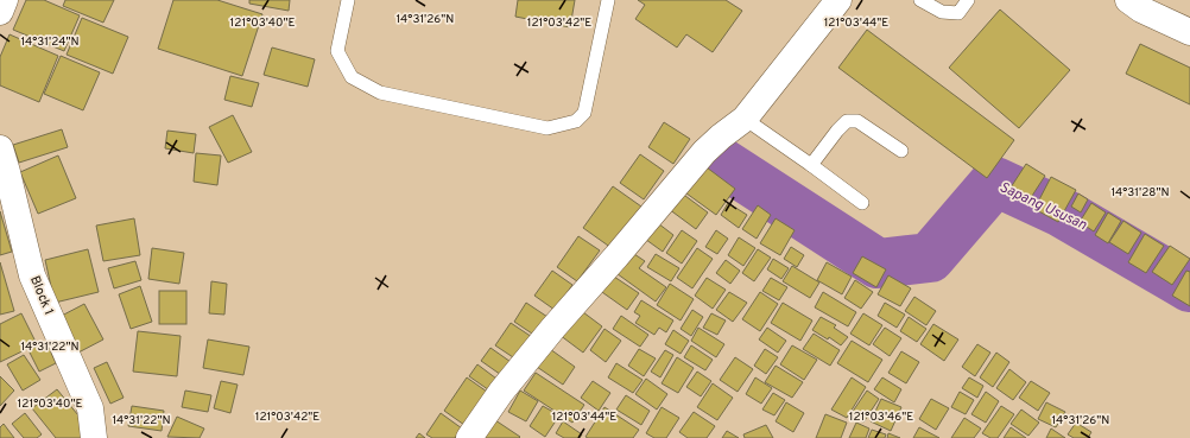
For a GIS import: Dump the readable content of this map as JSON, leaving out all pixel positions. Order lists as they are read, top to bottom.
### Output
{
  "streets": {
    "street": ["Block 1"]
  },
  "water": ["Sapang Ususan"],
  "coordinates": [
    "14°31'26\"N",
    "121°03'40\"E",
    "121°03'42\"E",
    "121°03'44\"E",
    "14°31'24\"N",
    "14°31'28\"N",
    "14°31'22\"N",
    "121°03'46\"E"
  ]
}
